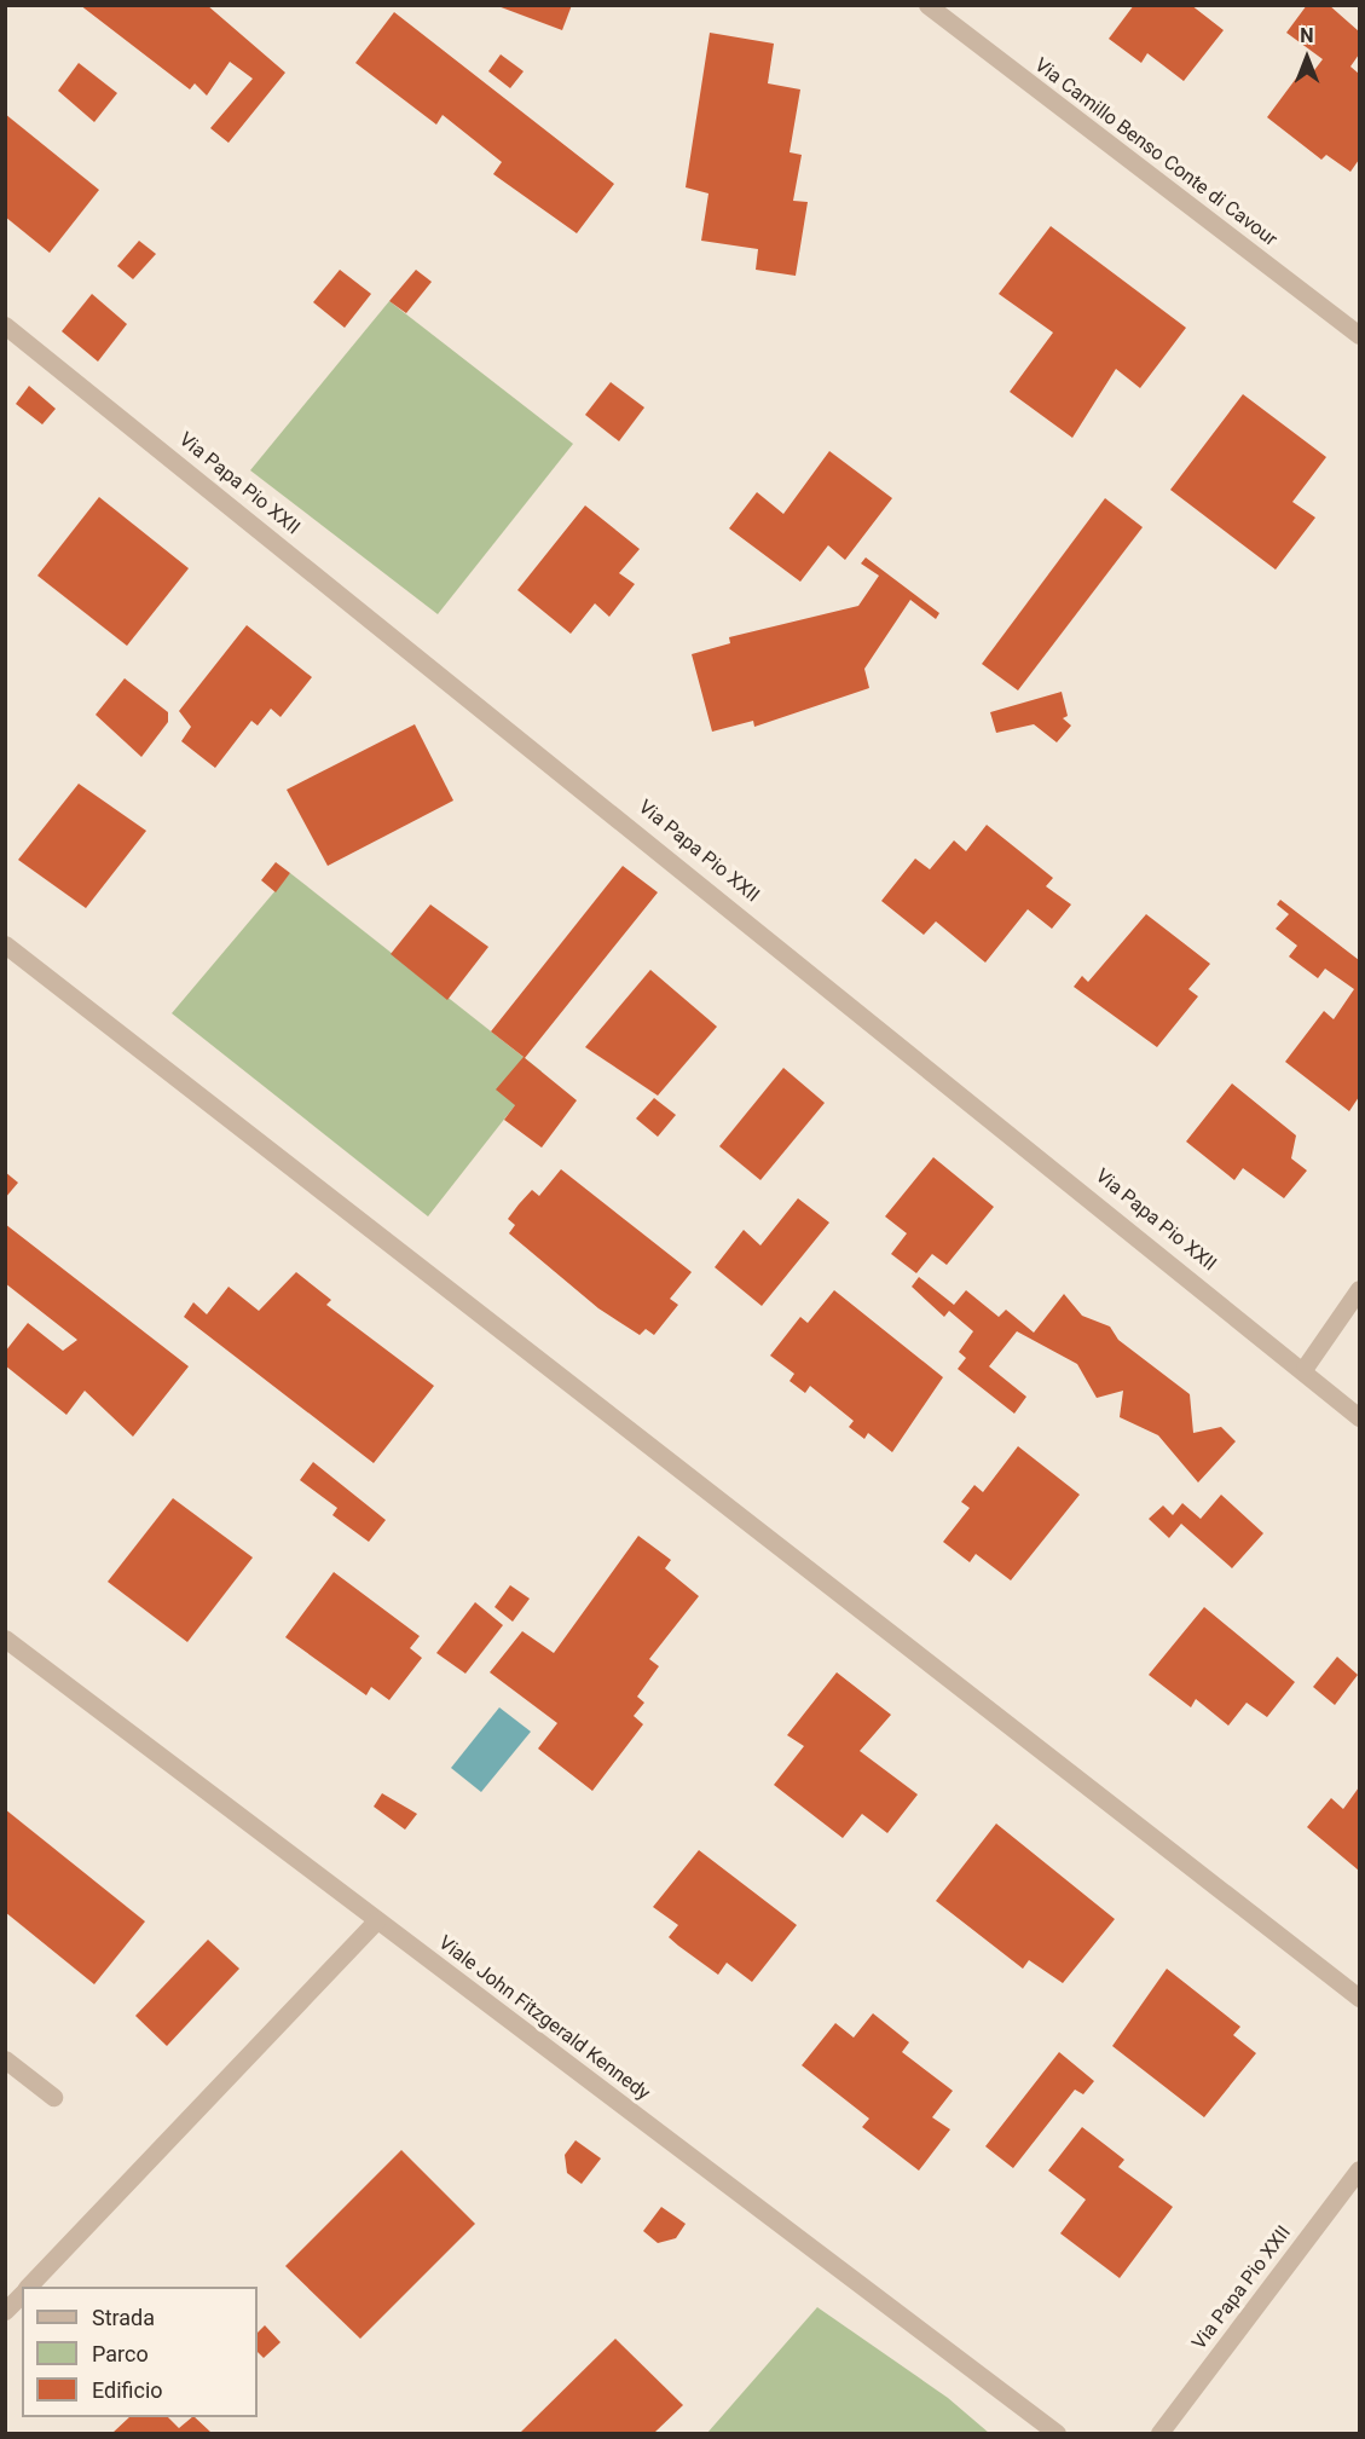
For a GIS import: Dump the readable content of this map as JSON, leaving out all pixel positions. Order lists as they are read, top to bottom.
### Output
{
  "streets": {
    "street": ["Via Camillo Benso Conte di Cavour", "Via Papa Pio XXII", "Viale John Fitzgerald Kennedy"]
  },
  "legend": ["Strada", "Parco", "Edificio"],
  "north": "top"
}
